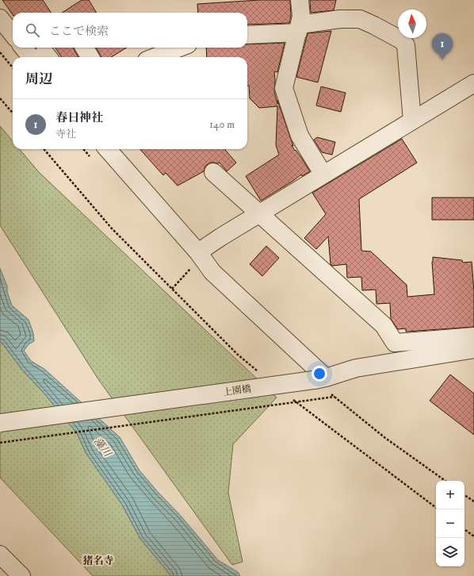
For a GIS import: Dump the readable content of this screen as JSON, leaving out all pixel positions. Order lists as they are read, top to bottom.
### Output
{
  "streets": {
    "street": ["上園橋"]
  },
  "districts": ["猪名寺"],
  "water": ["藻川"],
  "north": "top",
  "page": {
    "search": "ここで検索",
    "pins": "1",
    "heading": "周辺",
    "list": [
      {
        "mark": "1",
        "name": "春日神社",
        "note": "寺社",
        "value": "140 m"
      }
    ],
    "map_buttons": ["+", "−"]
  }
}
